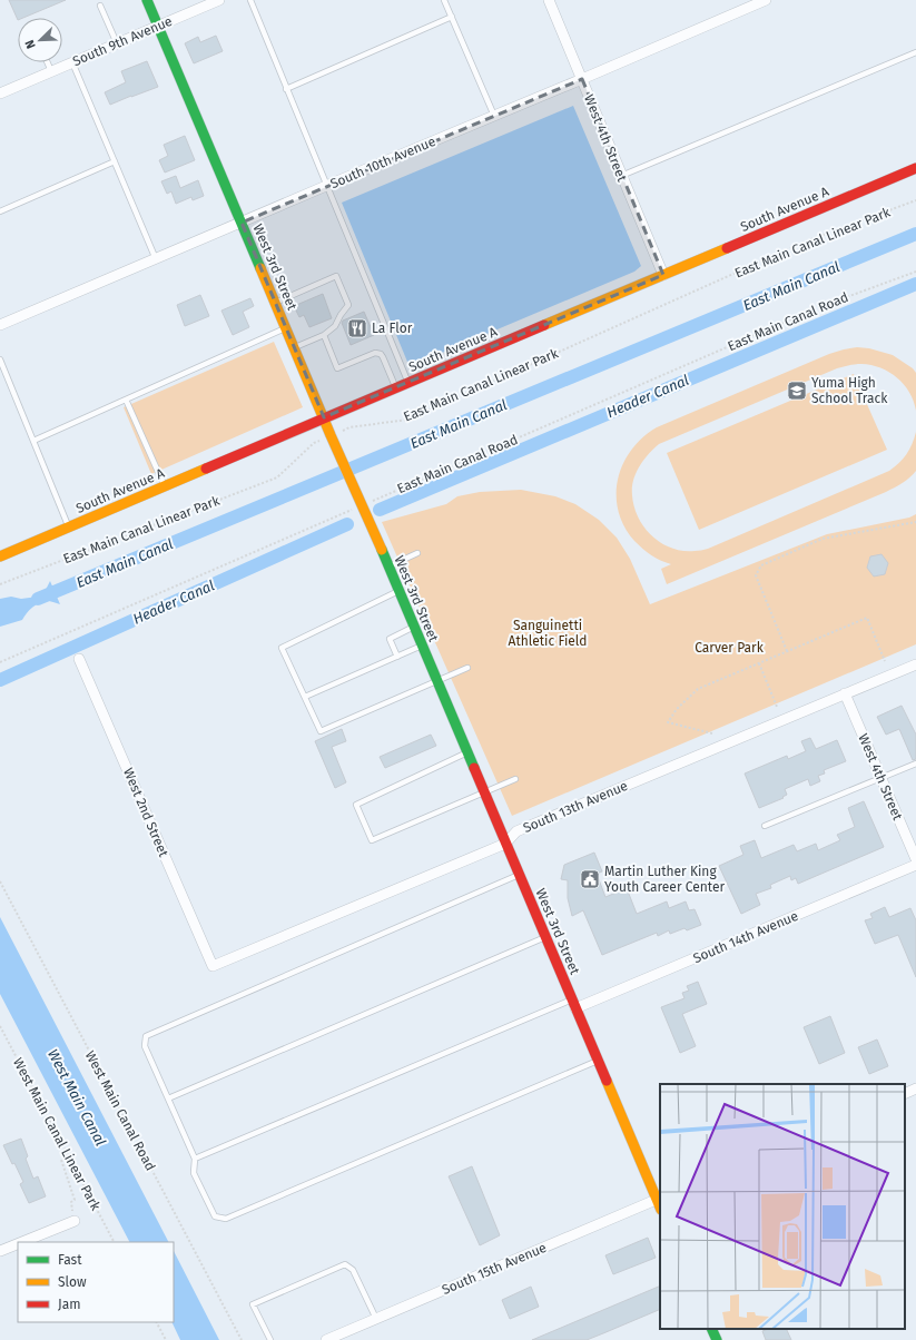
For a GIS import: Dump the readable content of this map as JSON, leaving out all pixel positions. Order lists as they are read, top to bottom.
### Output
{
  "streets": {
    "street": [
      "South 9th Avenue",
      "West 4th Street",
      "South 10th Avenue",
      "South Avenue A",
      "West 3rd Street",
      "South 13th Avenue",
      "West 2nd Street",
      "South 14th Avenue",
      "South 15th Avenue"
    ],
    "path": [
      "East Main Canal Linear Park",
      "East Main Canal Road",
      "West Main Canal Road",
      "West Main Canal Linear Park"
    ]
  },
  "crossings": [
    ["South 9th Avenue", "West 3rd Street"],
    ["West 4th Street", "South 10th Avenue"],
    ["West 4th Street", "South Avenue A"],
    ["West 4th Street", "South 13th Avenue"],
    ["South 10th Avenue", "West 3rd Street"],
    ["South Avenue A", "West 3rd Street"],
    ["East Main Canal Linear Park", "West 3rd Street"],
    ["West 3rd Street", "East Main Canal Road"],
    ["West 3rd Street", "South 13th Avenue"],
    ["West 3rd Street", "South 14th Avenue"],
    ["West 3rd Street", "South 15th Avenue"],
    ["South 13th Avenue", "West 2nd Street"]
  ],
  "water": ["East Main Canal", "Header Canal", "West Main Canal"],
  "parks": ["Sanguinetti Athletic Field", "Carver Park"],
  "places": {
    "restaurant": ["La Flor"],
    "school or university": ["Yuma High School Track"],
    "public building": ["Martin Luther King Youth Career Center"]
  },
  "legend": ["Fast", "Slow", "Jam"],
  "north": "bottom left"
}
